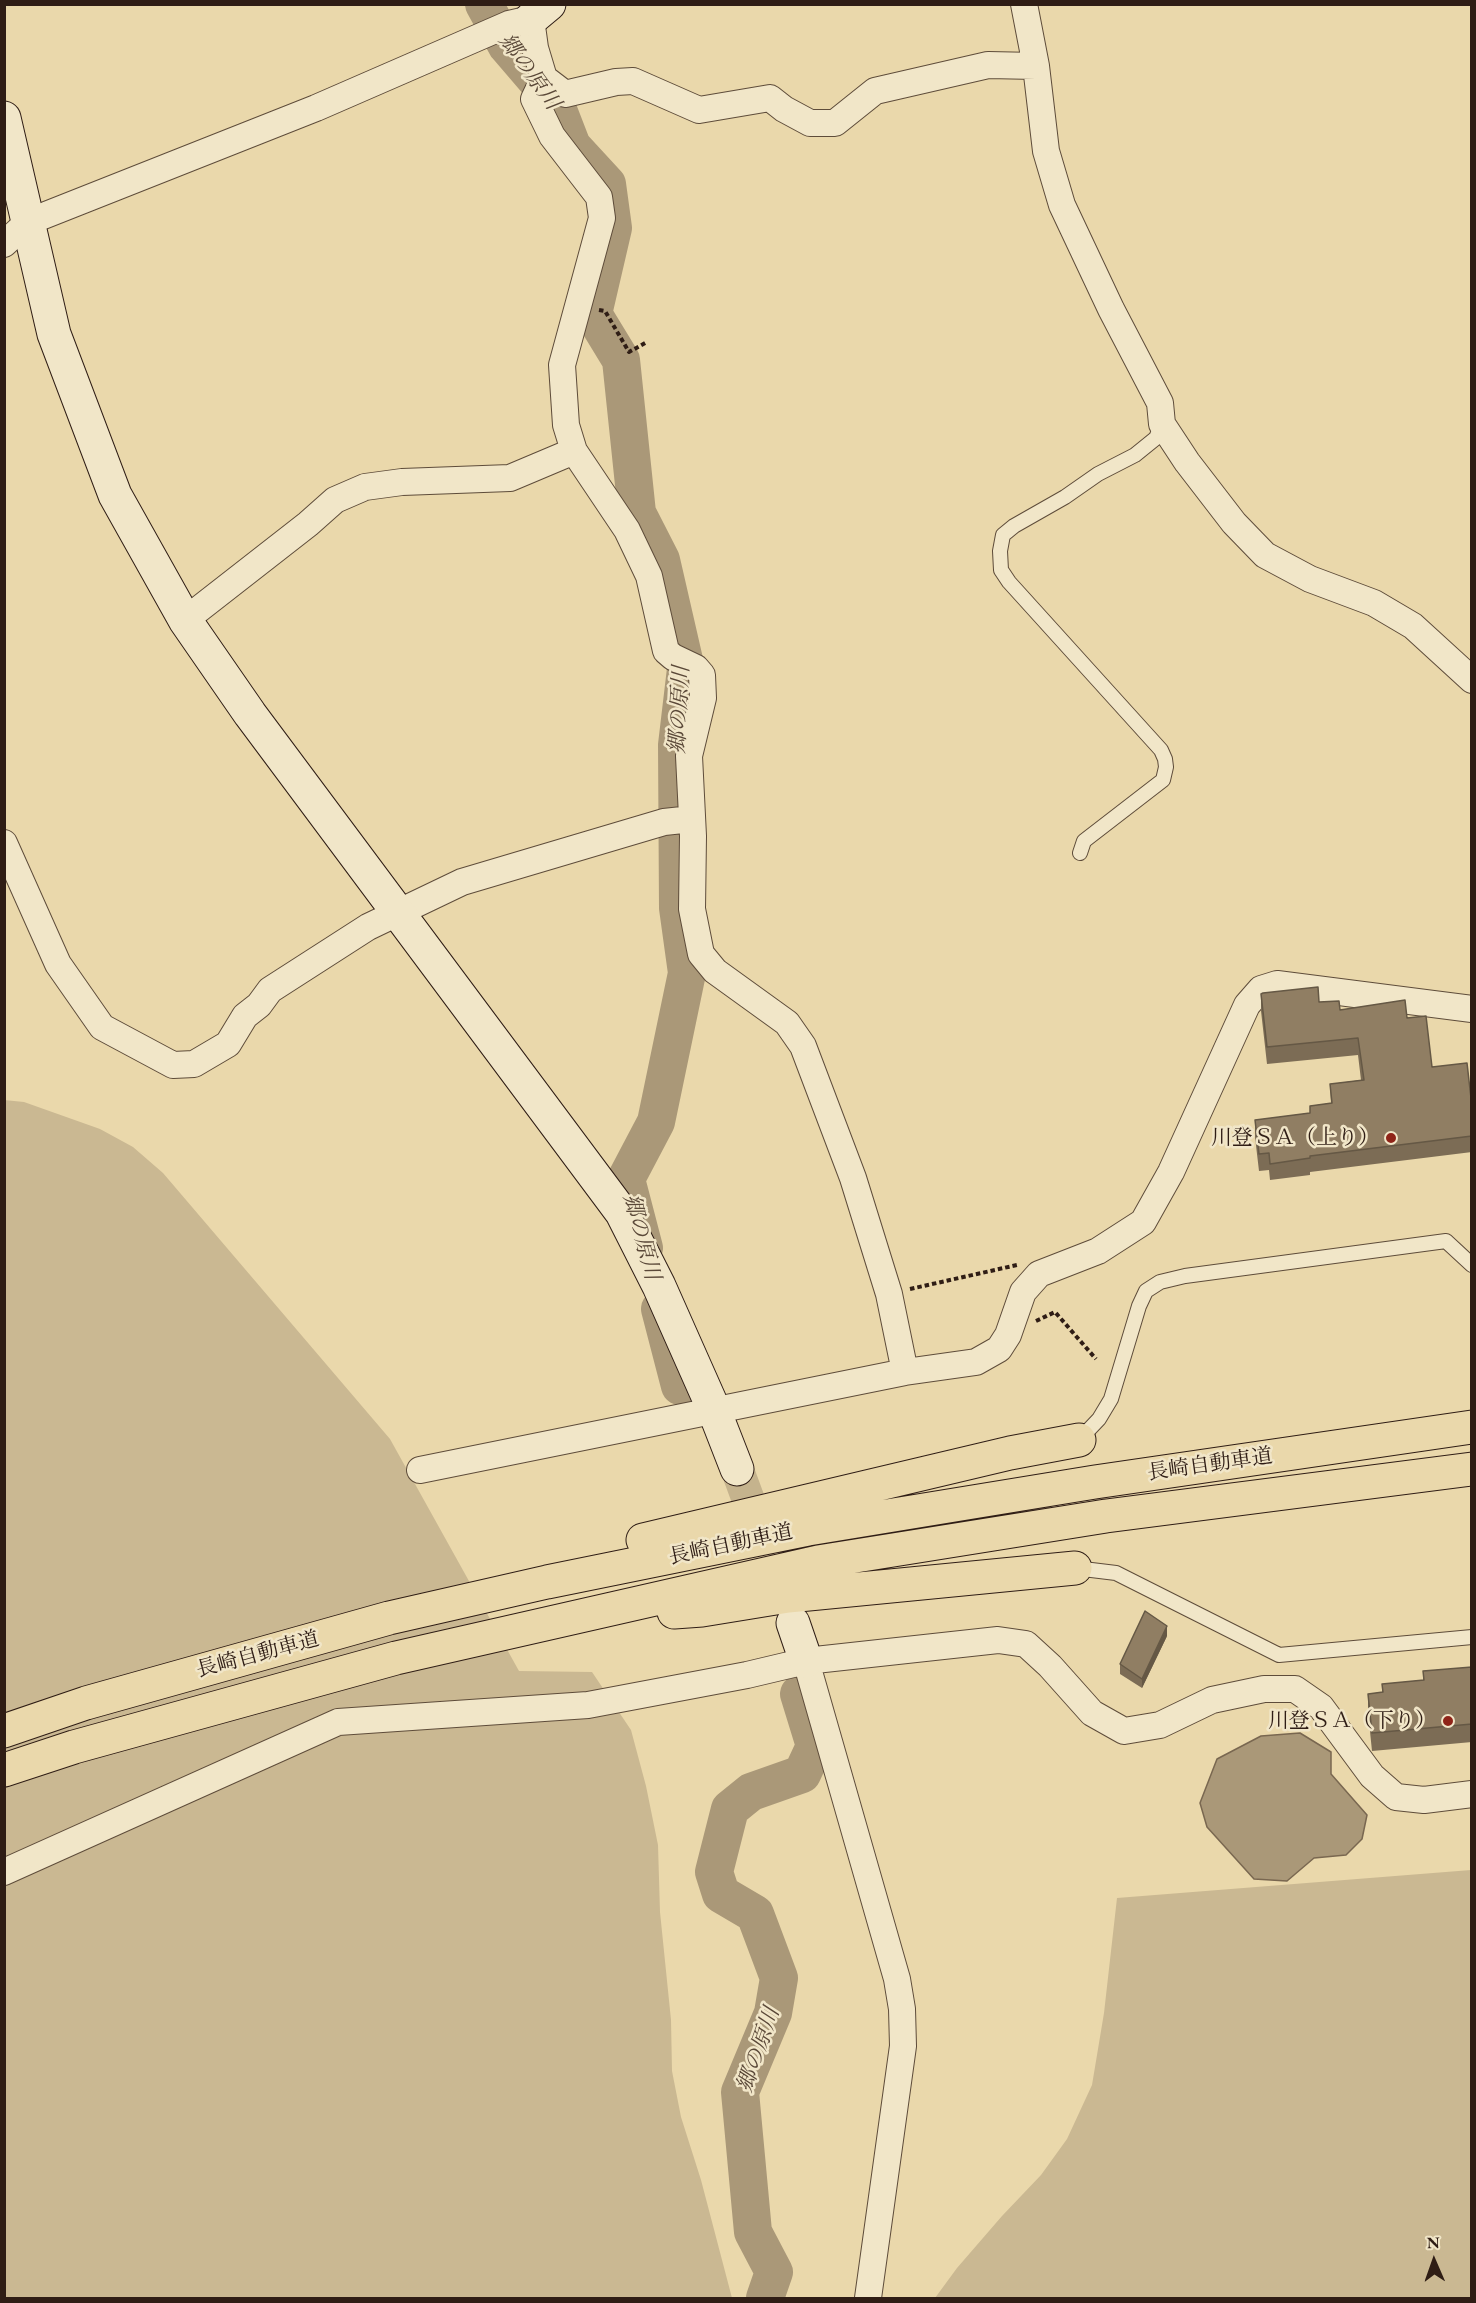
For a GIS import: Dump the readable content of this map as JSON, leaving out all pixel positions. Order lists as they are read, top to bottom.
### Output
{
  "streets": {
    "highway": ["長崎自動車道"]
  },
  "water": ["郷の原川"],
  "places": ["川登ＳＡ（上り）", "川登ＳＡ（下り）"],
  "north": "top"
}
